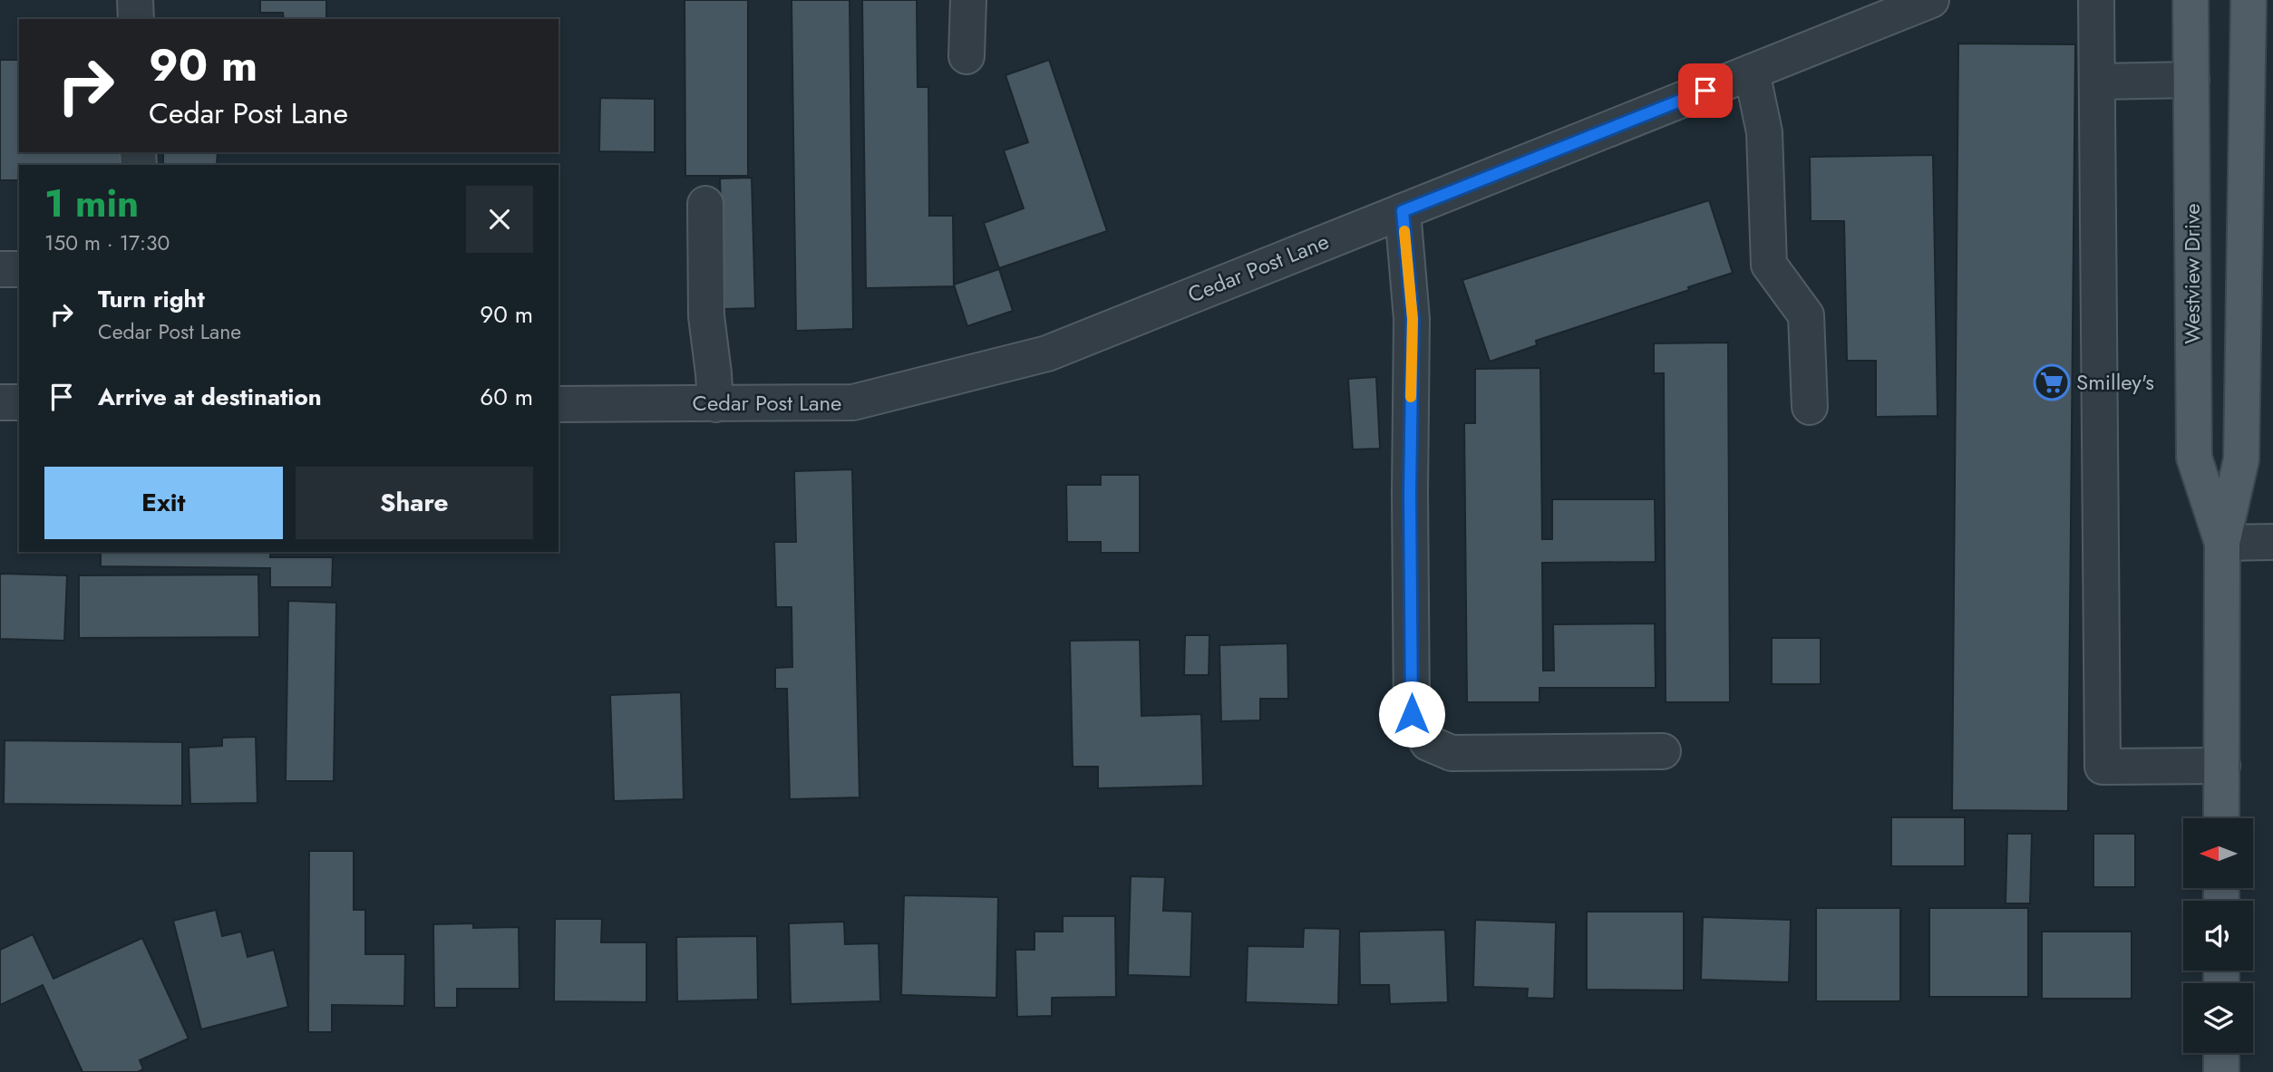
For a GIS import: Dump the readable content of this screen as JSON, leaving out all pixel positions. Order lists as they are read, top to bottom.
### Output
{
  "streets": {
    "main road": ["Westview Drive"],
    "street": ["Cedar Post Lane"]
  },
  "places": {
    "supermarket": ["Smilley's"]
  },
  "north": "left",
  "page": {
    "turn": ["90 m", "Cedar Post Lane"],
    "heading": ["1 min", "150 m · 17:30"],
    "list": [
      {
        "name": "Turn right",
        "note": "Cedar Post Lane",
        "value": "90 m"
      },
      {
        "name": "Arrive at destination",
        "value": "60 m"
      }
    ],
    "buttons": ["Exit", "Share"]
  }
}
